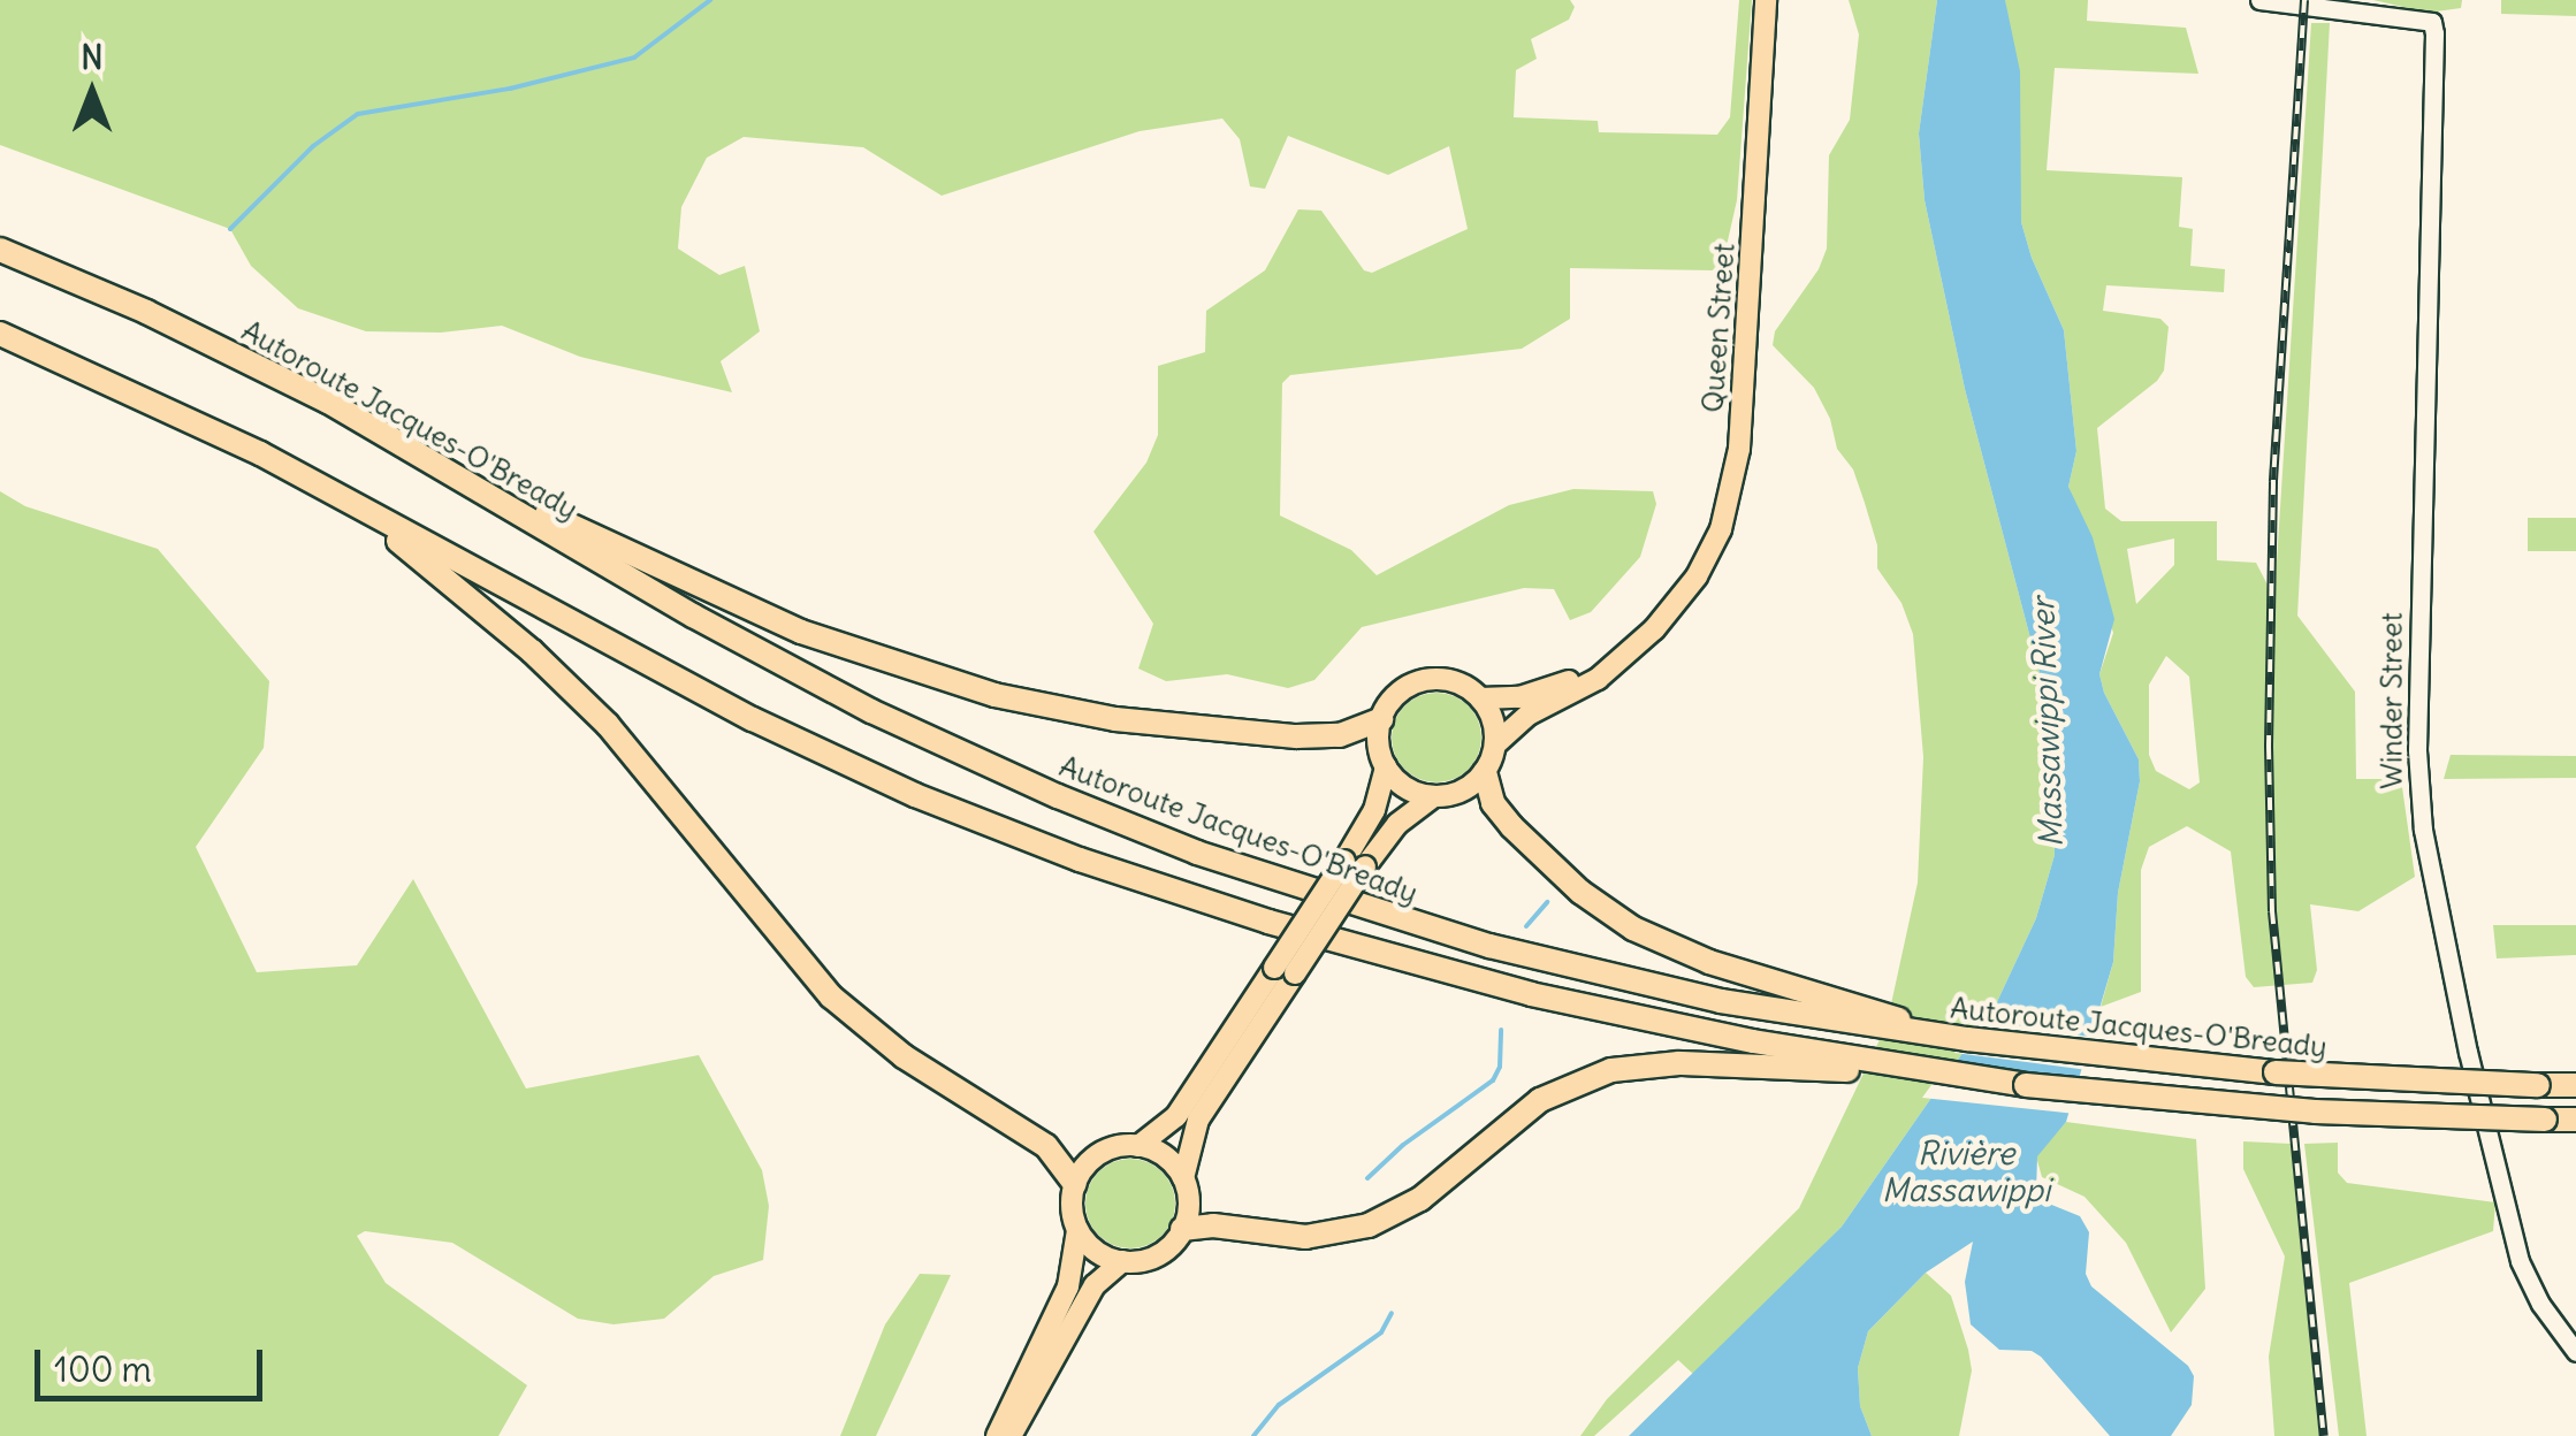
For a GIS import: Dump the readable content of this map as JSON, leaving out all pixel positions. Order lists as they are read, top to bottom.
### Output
{
  "streets": {
    "highway": ["Autoroute Jacques-O'Bready"],
    "main road": ["Queen Street"],
    "street": ["Winder Street"]
  },
  "water": ["Massawippi River", "Rivière Massawippi"],
  "scale_bar": "100 m",
  "north": "top"
}
